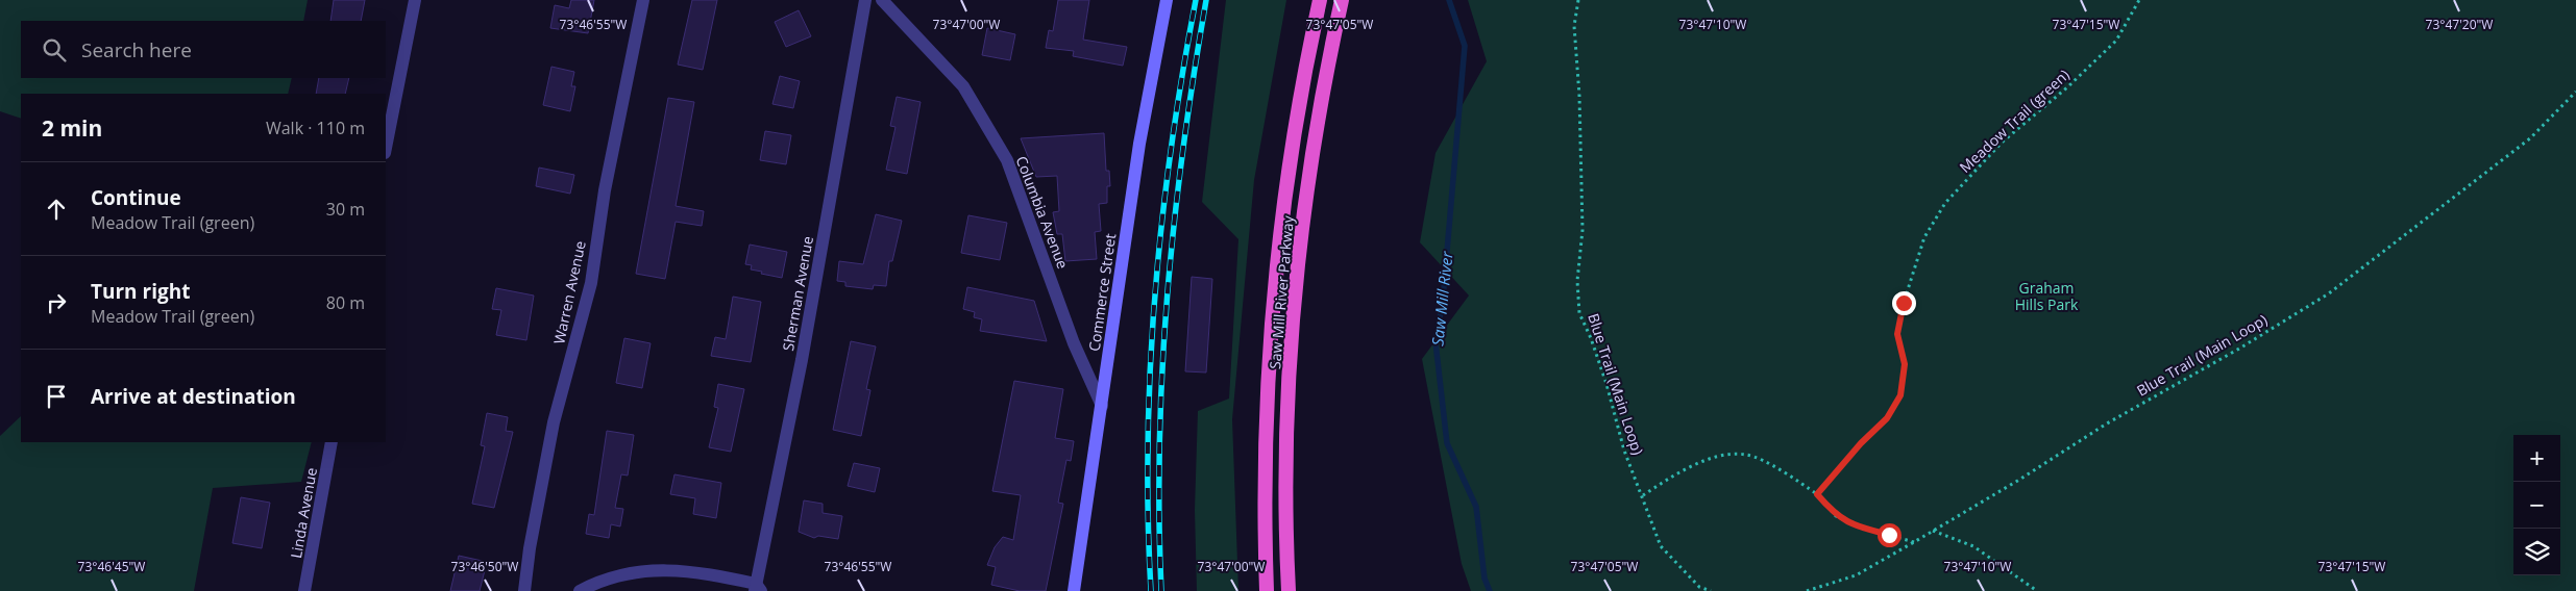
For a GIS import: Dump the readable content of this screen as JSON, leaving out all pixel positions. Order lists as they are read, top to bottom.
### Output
{
  "streets": {
    "highway": ["Saw Mill River Parkway"],
    "main road": ["Commerce Street"],
    "street": [
      "Columbia Avenue",
      "Warren Avenue",
      "Sherman Avenue",
      "Linda Avenue"
    ],
    "path": ["Meadow Trail (green)", "Blue Trail (Main Loop)"]
  },
  "crossings": [
    ["Columbia Avenue", "Commerce Street"]
  ],
  "water": ["Saw Mill River"],
  "parks": ["Graham Hills Park"],
  "page": {
    "search": "Search here",
    "heading": ["2 min", "Walk · 110 m"],
    "list": [
      ["Continue", "Meadow Trail (green)", "30 m"],
      ["Turn right", "Meadow Trail (green)", "80 m"],
      "Arrive at destination"
    ],
    "map_buttons": ["+", "−"]
  },
  "coordinates": [
    "73°46'55\"W",
    "73°47'00\"W",
    "73°47'05\"W",
    "73°47'10\"W",
    "73°47'15\"W",
    "73°47'20\"W",
    "73°46'45\"W",
    "73°46'50\"W"
  ]
}
